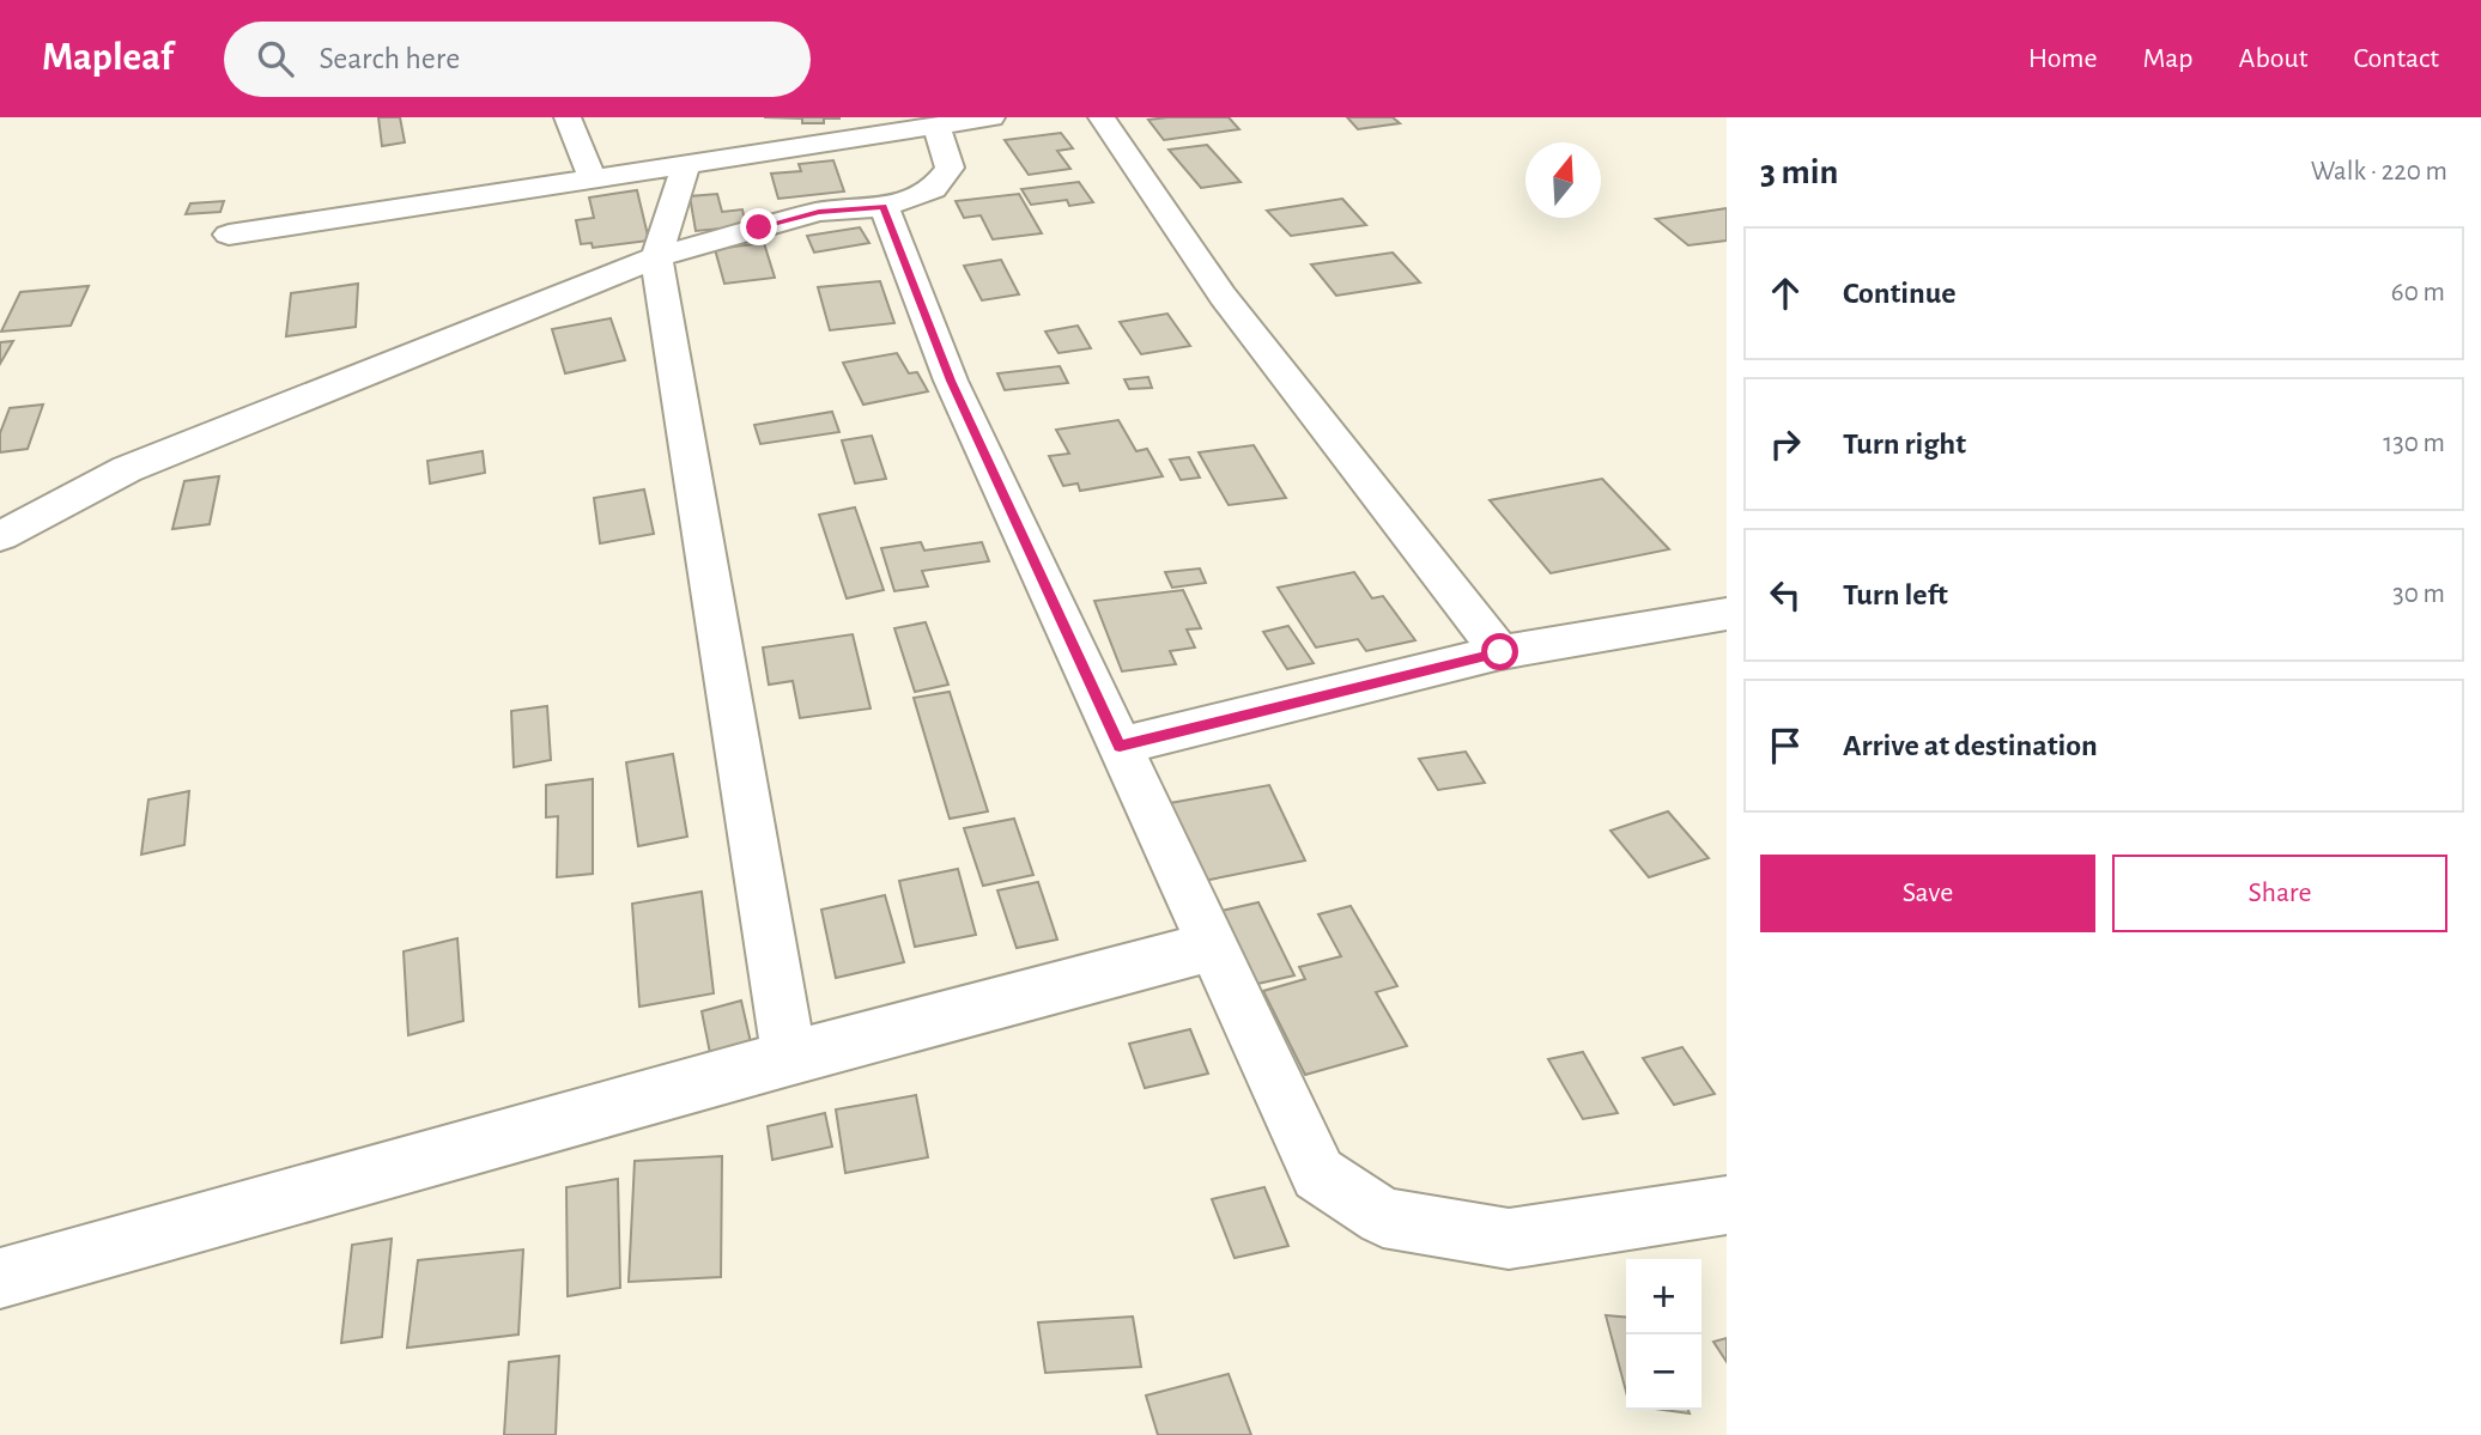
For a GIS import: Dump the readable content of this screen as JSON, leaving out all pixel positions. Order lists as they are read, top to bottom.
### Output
{
  "north": "top",
  "page": {
    "header": "Mapleaf",
    "search": "Search here",
    "nav": [
      "Home",
      "Map",
      "About",
      "Contact"
    ],
    "heading": ["3 min", "Walk · 220 m"],
    "list": [
      ["Continue", "60 m"],
      ["Turn right", "130 m"],
      ["Turn left", "30 m"],
      "Arrive at destination"
    ],
    "buttons": ["Save", "Share"],
    "map_buttons": ["+", "−"]
  }
}
